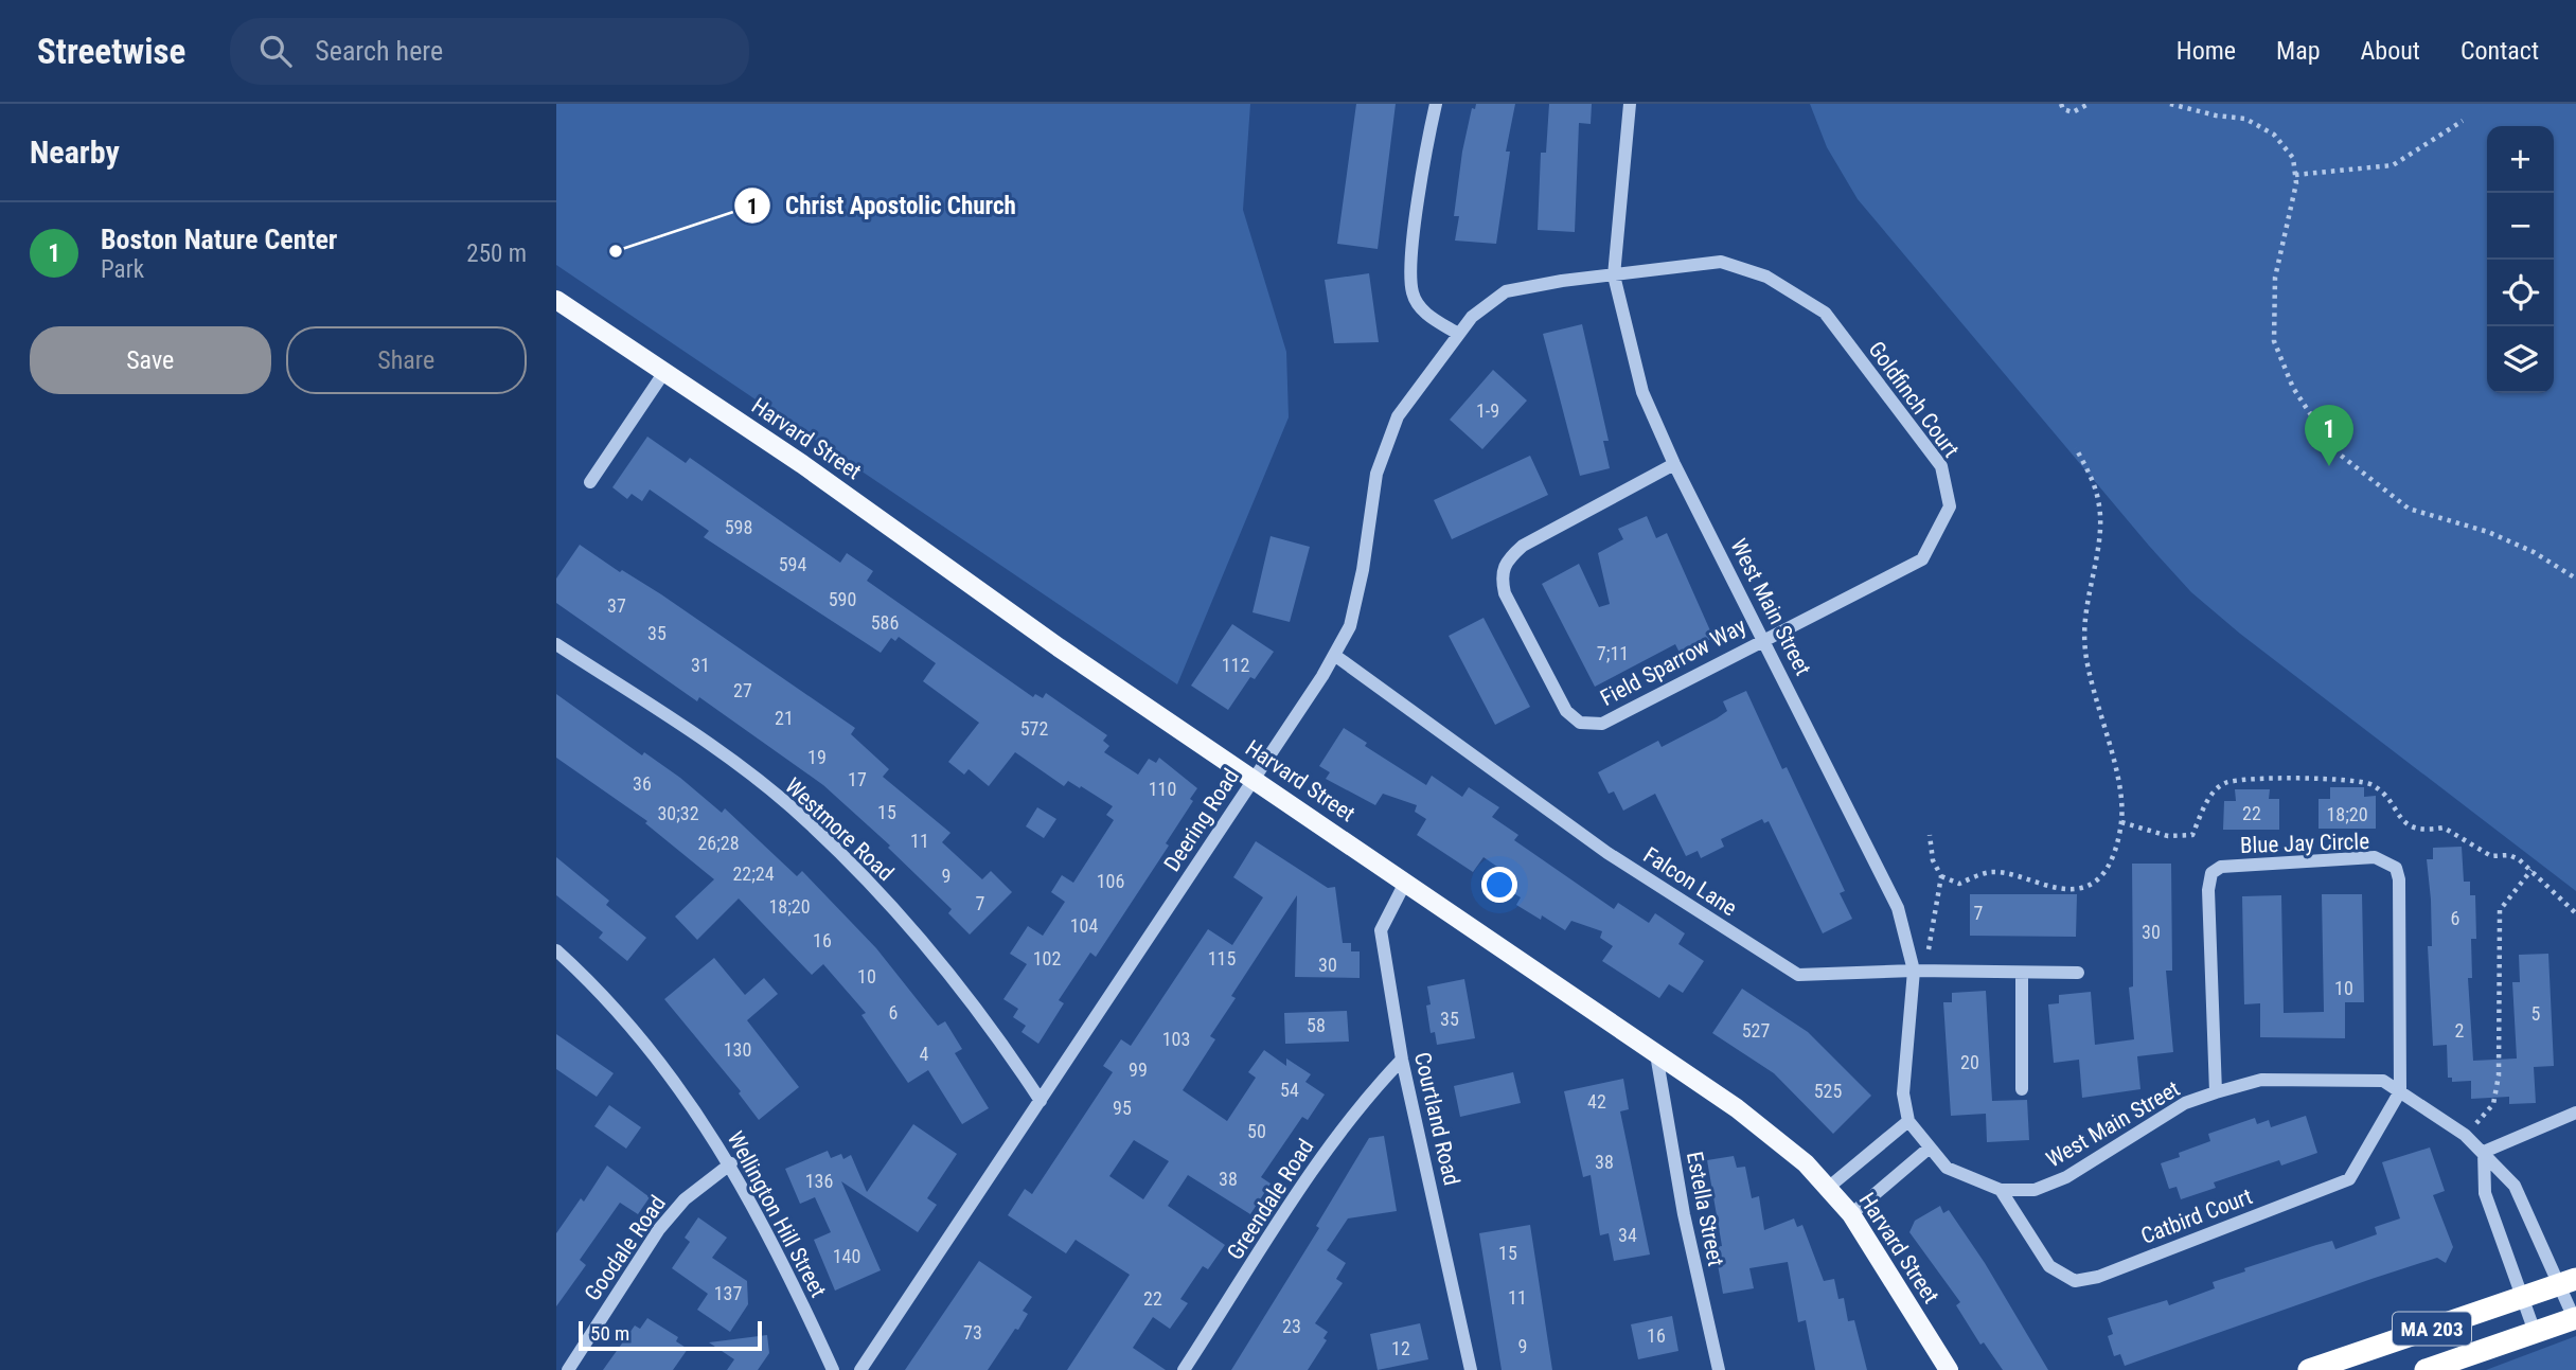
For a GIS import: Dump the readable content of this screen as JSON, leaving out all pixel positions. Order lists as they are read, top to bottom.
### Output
{
  "streets": {
    "highway": ["MA 203"],
    "main road": ["Harvard Street"],
    "street": [
      "Goldfinch Court",
      "West Main Street",
      "Field Sparrow Way",
      "Deering Road",
      "Westmore Road",
      "Blue Jay Circle",
      "Falcon Lane",
      "Courtland Road",
      "Greendale Road",
      "Estella Street",
      "Wellington Hill Street",
      "Catbird Court",
      "Goodale Road"
    ]
  },
  "crossings": [
    ["Goldfinch Court", "West Main Street"],
    ["Goldfinch Court", "Field Sparrow Way"],
    ["Goldfinch Court", "Deering Road"],
    ["Harvard Street", "Deering Road"],
    ["Harvard Street", "Courtland Road"],
    ["Harvard Street", "Estella Street"],
    ["West Main Street", "Field Sparrow Way"],
    ["West Main Street", "Deering Road"],
    ["West Main Street", "Blue Jay Circle"],
    ["West Main Street", "Falcon Lane"],
    ["West Main Street", "Catbird Court"],
    ["West Main Street", "MA 203"],
    ["Deering Road", "Westmore Road"],
    ["Deering Road", "Falcon Lane"],
    ["Blue Jay Circle", "Catbird Court"],
    ["Courtland Road", "Greendale Road"],
    ["Wellington Hill Street", "Goodale Road"]
  ],
  "places": ["Christ Apostolic Church"],
  "house_numbers": [
    "1-9",
    "598",
    "594",
    "590",
    "37",
    "586",
    "35",
    "7;11",
    "31",
    "112",
    "27",
    "21",
    "572",
    "19",
    "17",
    "36",
    "110",
    "15",
    "30;32",
    "22",
    "18;20",
    "11",
    "26;28",
    "22;24",
    "9",
    "106",
    "7",
    "18;20",
    "7",
    "6",
    "104",
    "30",
    "16",
    "102",
    "115",
    "30",
    "10",
    "10",
    "6",
    "5",
    "35",
    "58",
    "527",
    "2",
    "103",
    "130",
    "4",
    "20",
    "99",
    "54",
    "525",
    "42",
    "95",
    "50",
    "38",
    "38",
    "136",
    "34",
    "15",
    "140",
    "137",
    "11",
    "22",
    "23",
    "73",
    "16",
    "9",
    "12"
  ],
  "scale_bar": "50 m",
  "page": {
    "header": "Streetwise",
    "search": "Search here",
    "nav": [
      "Home",
      "Map",
      "About",
      "Contact"
    ],
    "heading": "Nearby",
    "map_buttons": ["+", "−"],
    "list": [
      {
        "mark": "1",
        "name": "Boston Nature Center",
        "note": "Park",
        "value": "250 m"
      }
    ],
    "buttons": ["Save", "Share"],
    "pins": "1",
    "scale": "50 m"
  }
}
